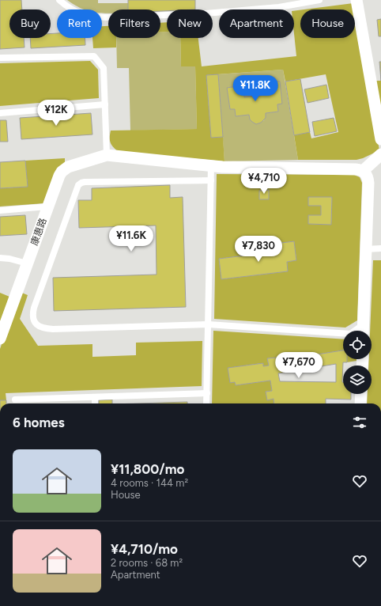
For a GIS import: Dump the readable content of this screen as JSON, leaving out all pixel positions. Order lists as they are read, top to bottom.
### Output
{
  "streets": {
    "street": ["康惠路"]
  },
  "page": {
    "chip": [
      "Buy",
      "Rent",
      "Filters",
      "New",
      "Apartment",
      "House"
    ],
    "price": [
      "¥11.8K",
      "¥12K",
      "¥4,710",
      "¥11.6K",
      "¥7,830",
      "¥7,670"
    ],
    "heading": "6 homes",
    "list": [
      {
        "name": "¥11,800/mo",
        "note": "4 rooms · 144 m² · House"
      },
      {
        "name": "¥4,710/mo",
        "note": "2 rooms · 68 m² · Apartment"
      }
    ]
  }
}
